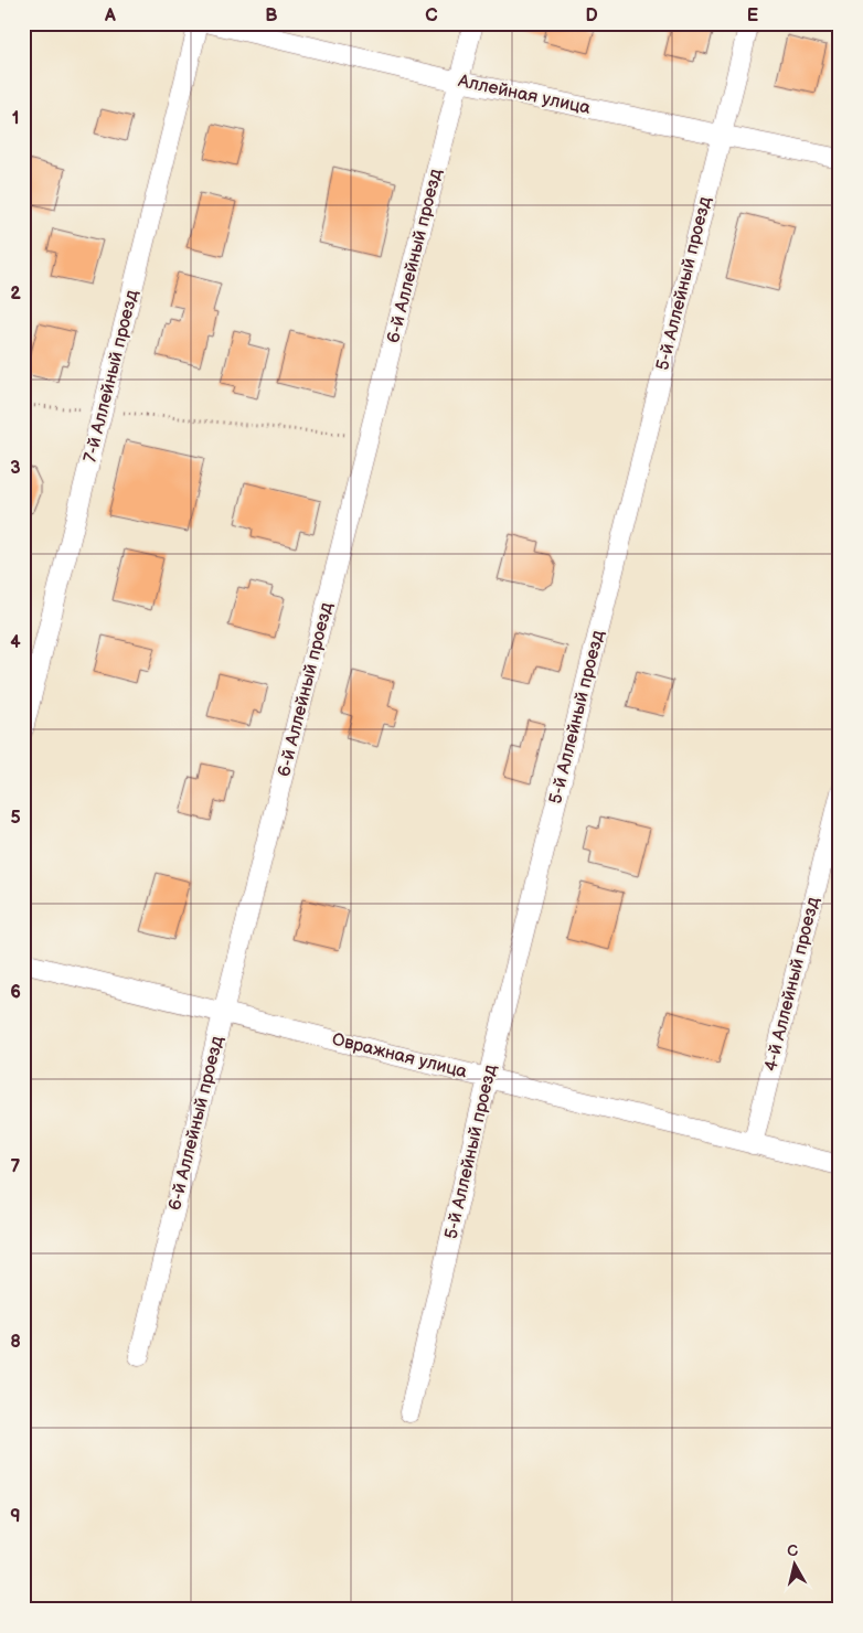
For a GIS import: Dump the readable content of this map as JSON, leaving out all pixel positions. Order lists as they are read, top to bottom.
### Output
{
  "streets": {
    "street": [
      "Аллейная улица",
      "6-й Аллейный проезд",
      "5-й Аллейный проезд",
      "7-й Аллейный проезд",
      "4-й Аллейный проезд",
      "Овражная улица"
    ]
  },
  "crossings": [
    ["Аллейная улица", "6-й Аллейный проезд"],
    ["Аллейная улица", "5-й Аллейный проезд"],
    ["6-й Аллейный проезд", "Овражная улица"],
    ["5-й Аллейный проезд", "Овражная улица"],
    ["4-й Аллейный проезд", "Овражная улица"]
  ],
  "north": "top",
  "grid": {
    "columns": [
      "A",
      "B",
      "C",
      "D",
      "E"
    ],
    "rows": [
      "1",
      "2",
      "3",
      "4",
      "5",
      "6",
      "7",
      "8",
      "9"
    ]
  }
}
